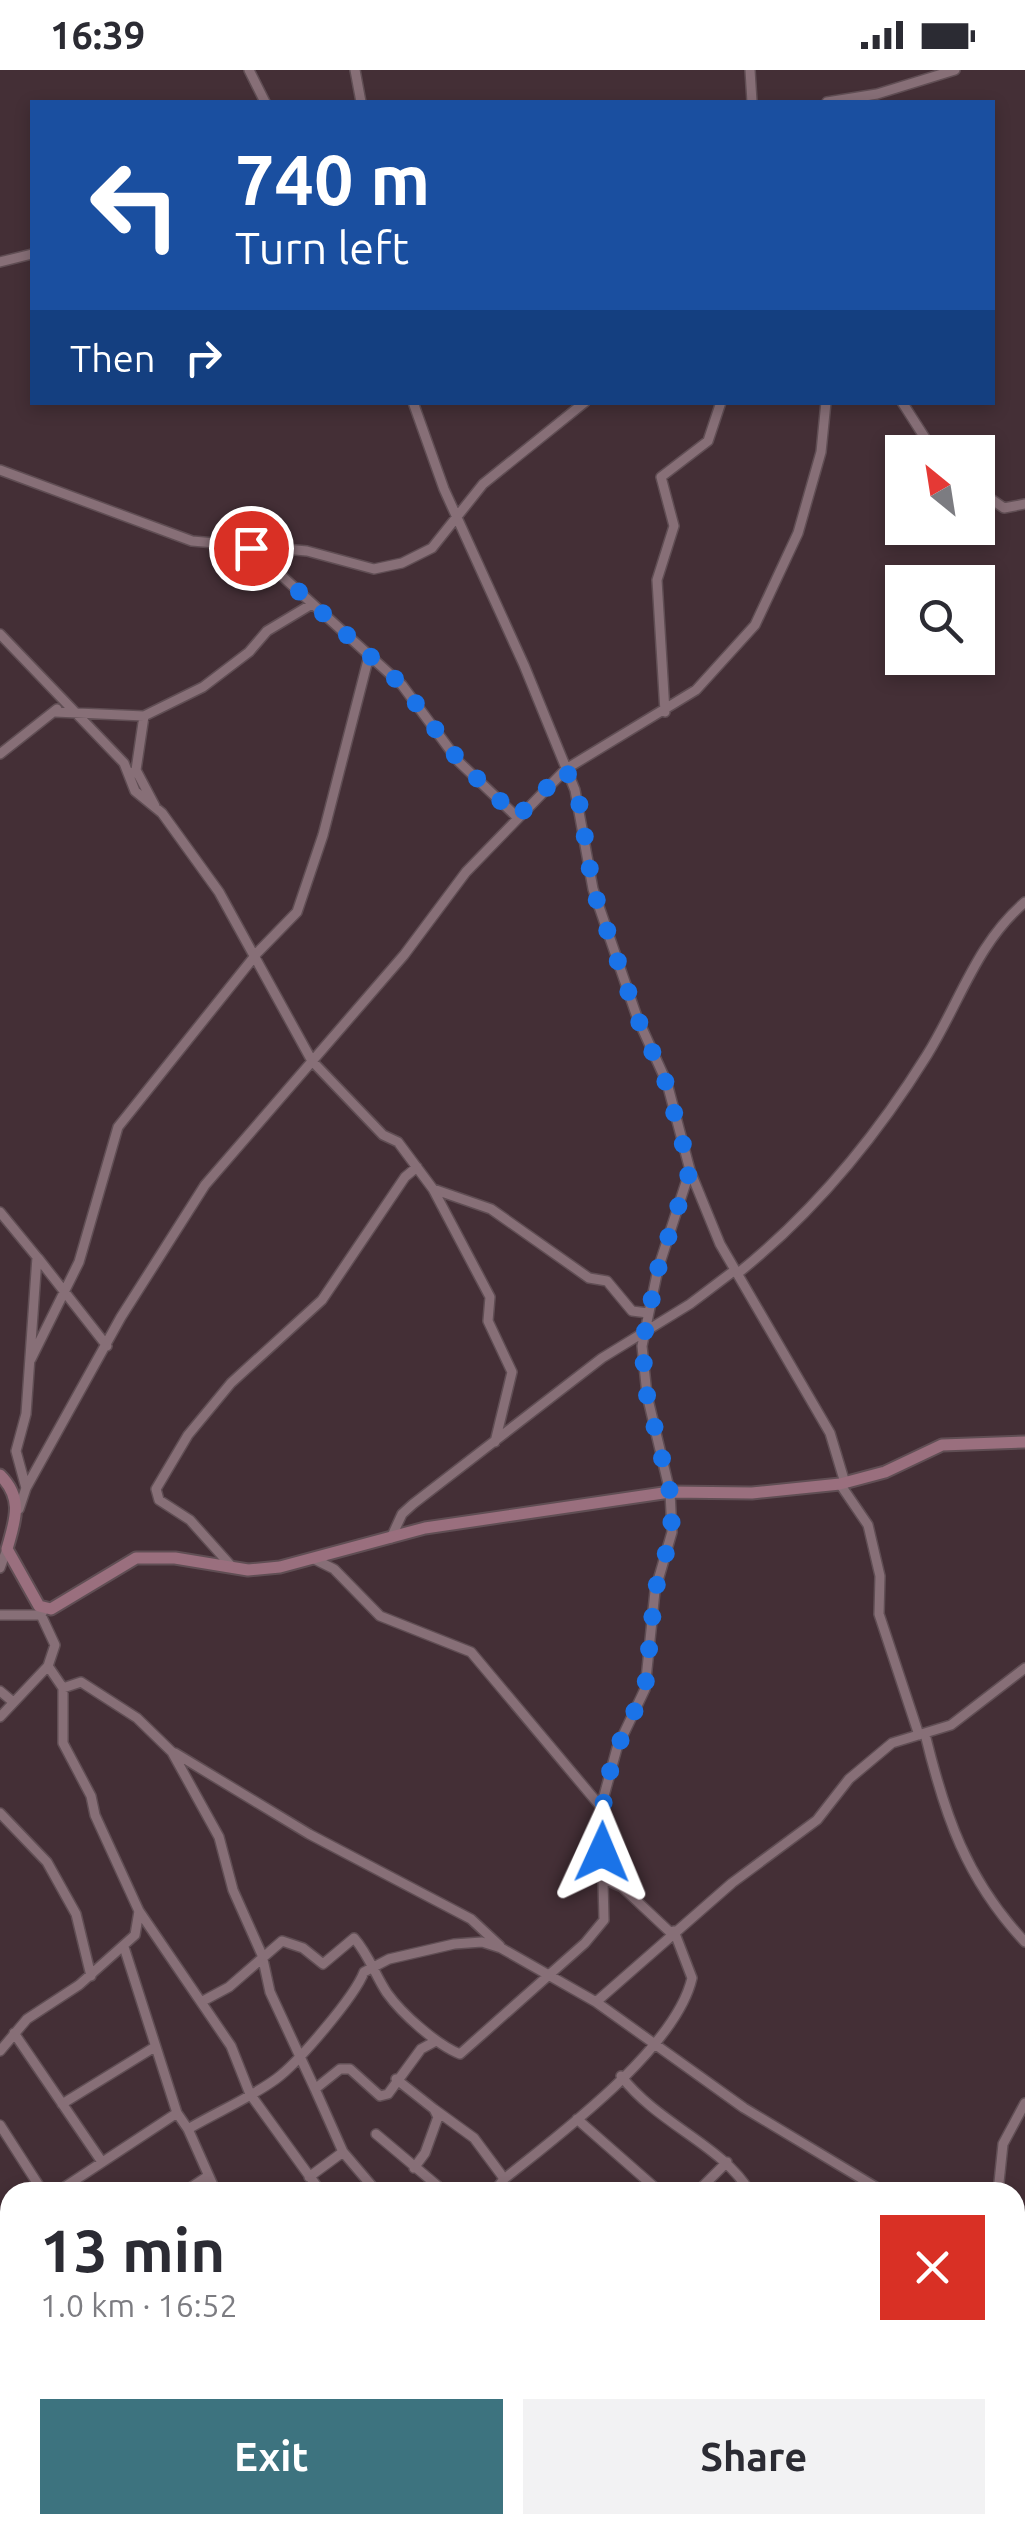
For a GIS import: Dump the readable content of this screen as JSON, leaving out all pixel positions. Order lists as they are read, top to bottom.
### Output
{
  "north": "top left",
  "page": {
    "status": "16:39",
    "turn": ["740 m", "Turn left"],
    "then": "Then",
    "heading": ["13 min", "1.0 km · 16:52"],
    "buttons": ["Exit", "Share"]
  }
}
